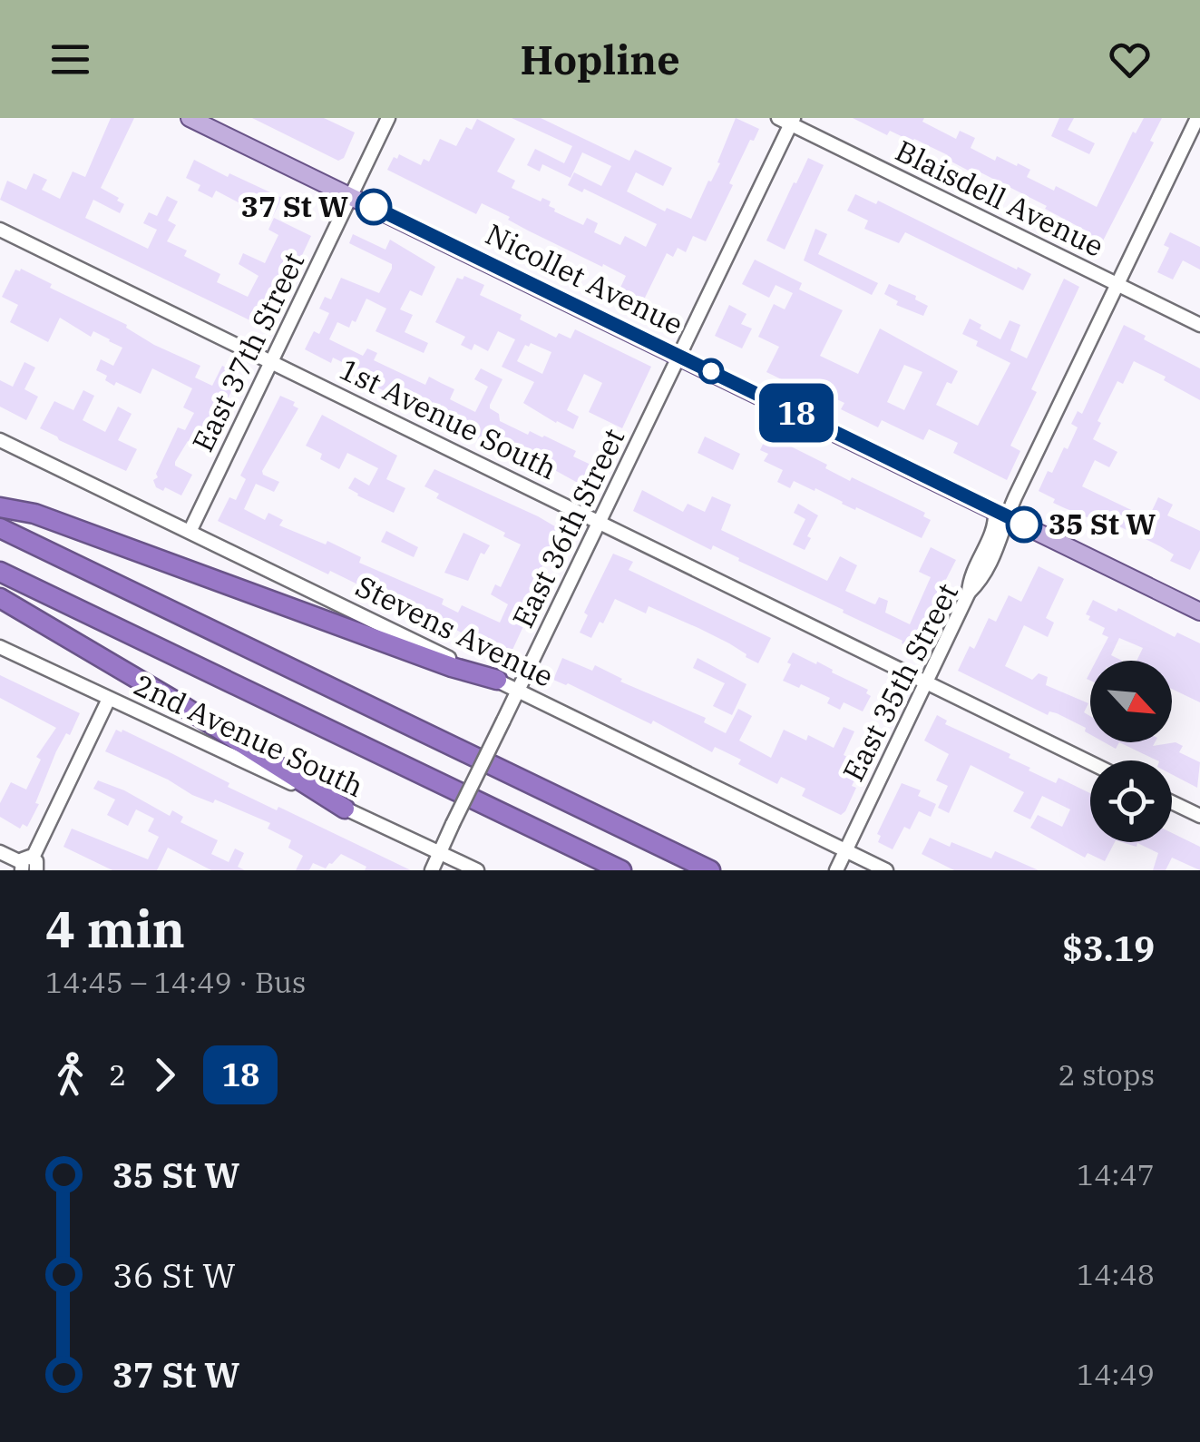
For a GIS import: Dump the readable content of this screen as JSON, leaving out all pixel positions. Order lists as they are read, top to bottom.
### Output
{
  "streets": {
    "main road": ["Nicollet Avenue"],
    "street": [
      "Blaisdell Avenue",
      "East 37th Street",
      "1st Avenue South",
      "East 36th Street",
      "Stevens Avenue",
      "East 35th Street",
      "2nd Avenue South"
    ]
  },
  "crossings": [
    ["Blaisdell Avenue", "East 36th Street"],
    ["Blaisdell Avenue", "East 35th Street"],
    ["Nicollet Avenue", "East 37th Street"],
    ["Nicollet Avenue", "East 36th Street"],
    ["Nicollet Avenue", "East 35th Street"],
    ["East 37th Street", "1st Avenue South"],
    ["East 37th Street", "Stevens Avenue"],
    ["1st Avenue South", "East 36th Street"],
    ["1st Avenue South", "East 35th Street"],
    ["East 36th Street", "Stevens Avenue"],
    ["East 36th Street", "2nd Avenue South"],
    ["Stevens Avenue", "East 35th Street"]
  ],
  "places": ["37 St W", "35 St W"],
  "lines": ["bus line 18"],
  "north": "bottom right",
  "page": {
    "header": "Hopline",
    "on_map": "18",
    "heading": ["4 min", "14:45 – 14:49 · Bus", "$3.19"],
    "legs": ["2", "18", "2 stops"],
    "list": [
      {
        "name": "35 St W",
        "value": "14:47"
      },
      {
        "name": "36 St W",
        "value": "14:48"
      },
      {
        "name": "37 St W",
        "value": "14:49"
      }
    ]
  }
}
